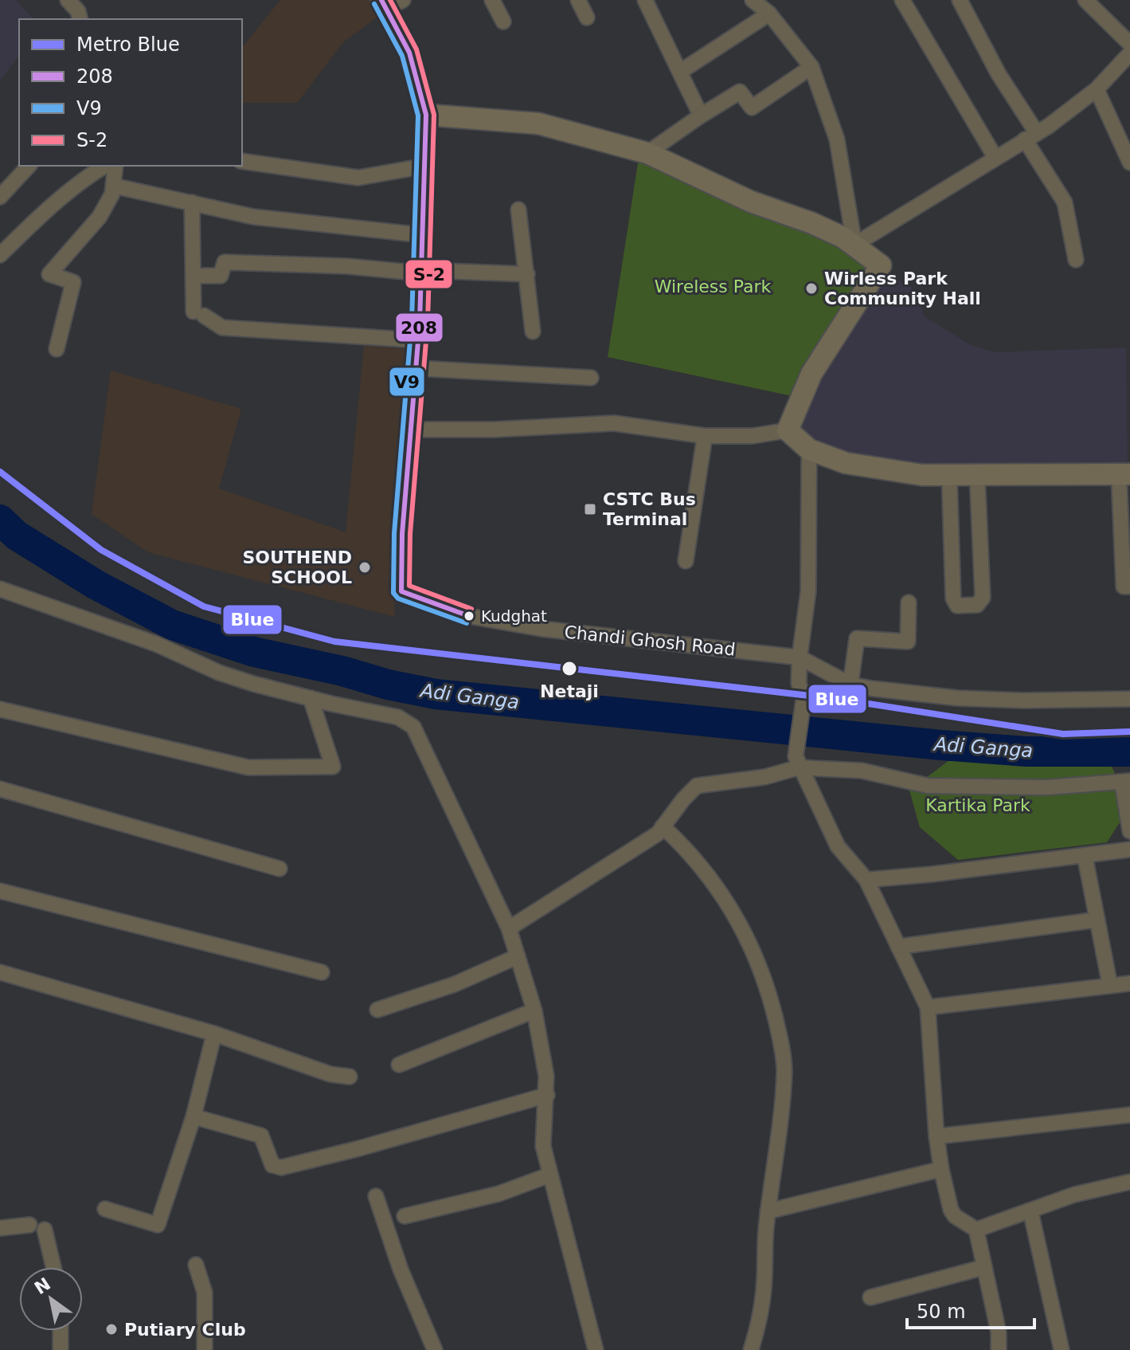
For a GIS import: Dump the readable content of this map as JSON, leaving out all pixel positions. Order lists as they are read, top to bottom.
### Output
{
  "streets": {
    "street": ["Chandi Ghosh Road"]
  },
  "water": ["Adi Ganga"],
  "parks": ["Wireless Park", "Kartika Park"],
  "places": {
    "other": [
      "Wirless Park Community Hall",
      "SOUTHEND SCHOOL",
      "Kudghat",
      "Netaji",
      "Putiary Club"
    ],
    "transit": ["CSTC Bus Terminal"]
  },
  "lines": [
    "transit line 208",
    "transit line S-2",
    "transit line V9",
    "metro line Blue"
  ],
  "legend": [
    "Metro Blue",
    "208",
    "V9",
    "S-2"
  ],
  "scale_bar": "50 m",
  "north": "top left"
}
